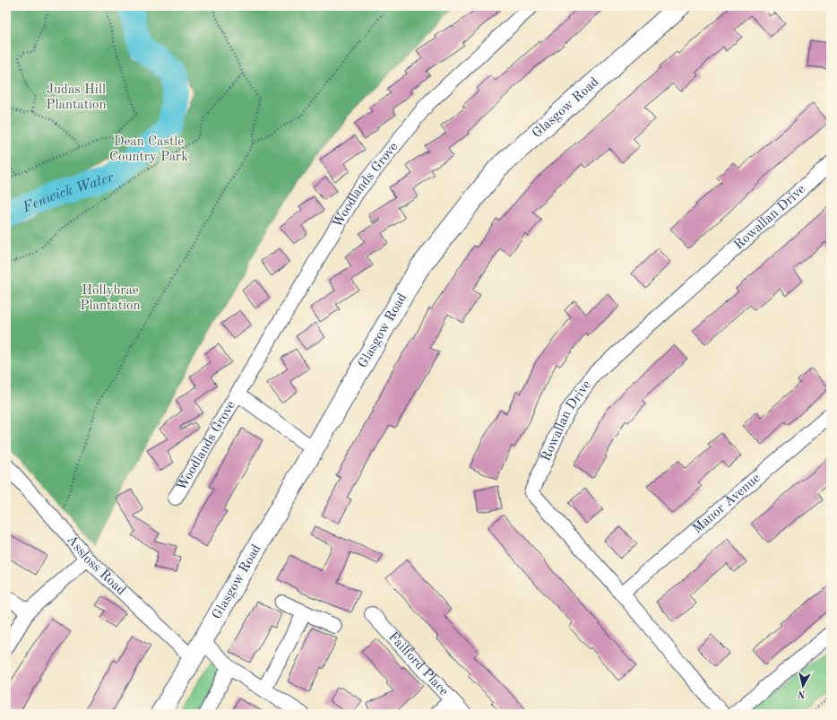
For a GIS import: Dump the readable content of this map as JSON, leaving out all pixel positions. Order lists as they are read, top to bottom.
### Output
{
  "streets": {
    "main road": ["Glasgow Road"],
    "street": [
      "Woodlands Grove",
      "Rowallan Drive",
      "Manor Avenue",
      "Assloss Road",
      "Failford Place"
    ]
  },
  "crossings": [
    ["Glasgow Road", "Woodlands Grove"],
    ["Glasgow Road", "Assloss Road"],
    ["Rowallan Drive", "Manor Avenue"]
  ],
  "water": ["Fenwick Water"],
  "parks": ["Judas Hill Plantation", "Dean Castle Country Park", "Hollybrae Plantation"],
  "north": "bottom"
}
